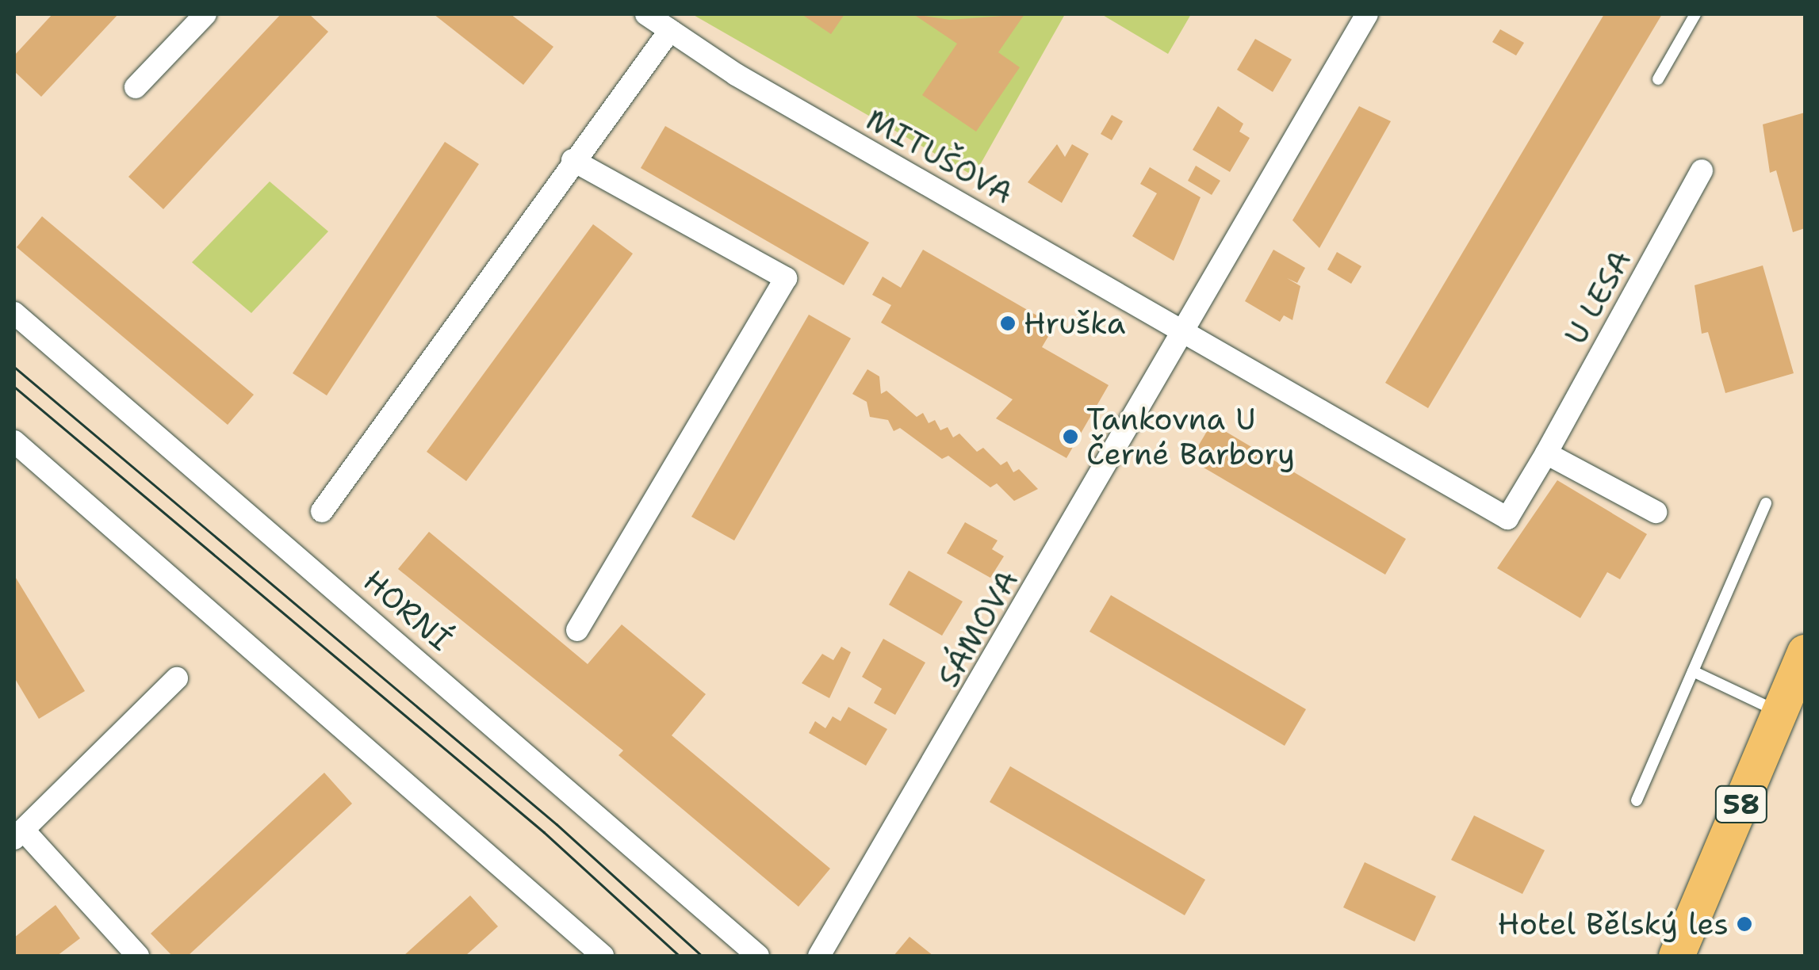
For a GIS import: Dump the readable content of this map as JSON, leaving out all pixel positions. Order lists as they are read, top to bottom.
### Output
{
  "streets": {
    "main road": ["58"],
    "street": [
      "MITUŠOVA",
      "U LESA",
      "HORNÍ",
      "SÁMOVA"
    ]
  },
  "crossings": [
    ["MITUŠOVA", "U LESA"],
    ["MITUŠOVA", "SÁMOVA"],
    ["U LESA", "SÁMOVA"]
  ],
  "places": ["Hruška", "Tankovna U Černé Barbory", "Hotel Bělský les"]
}
